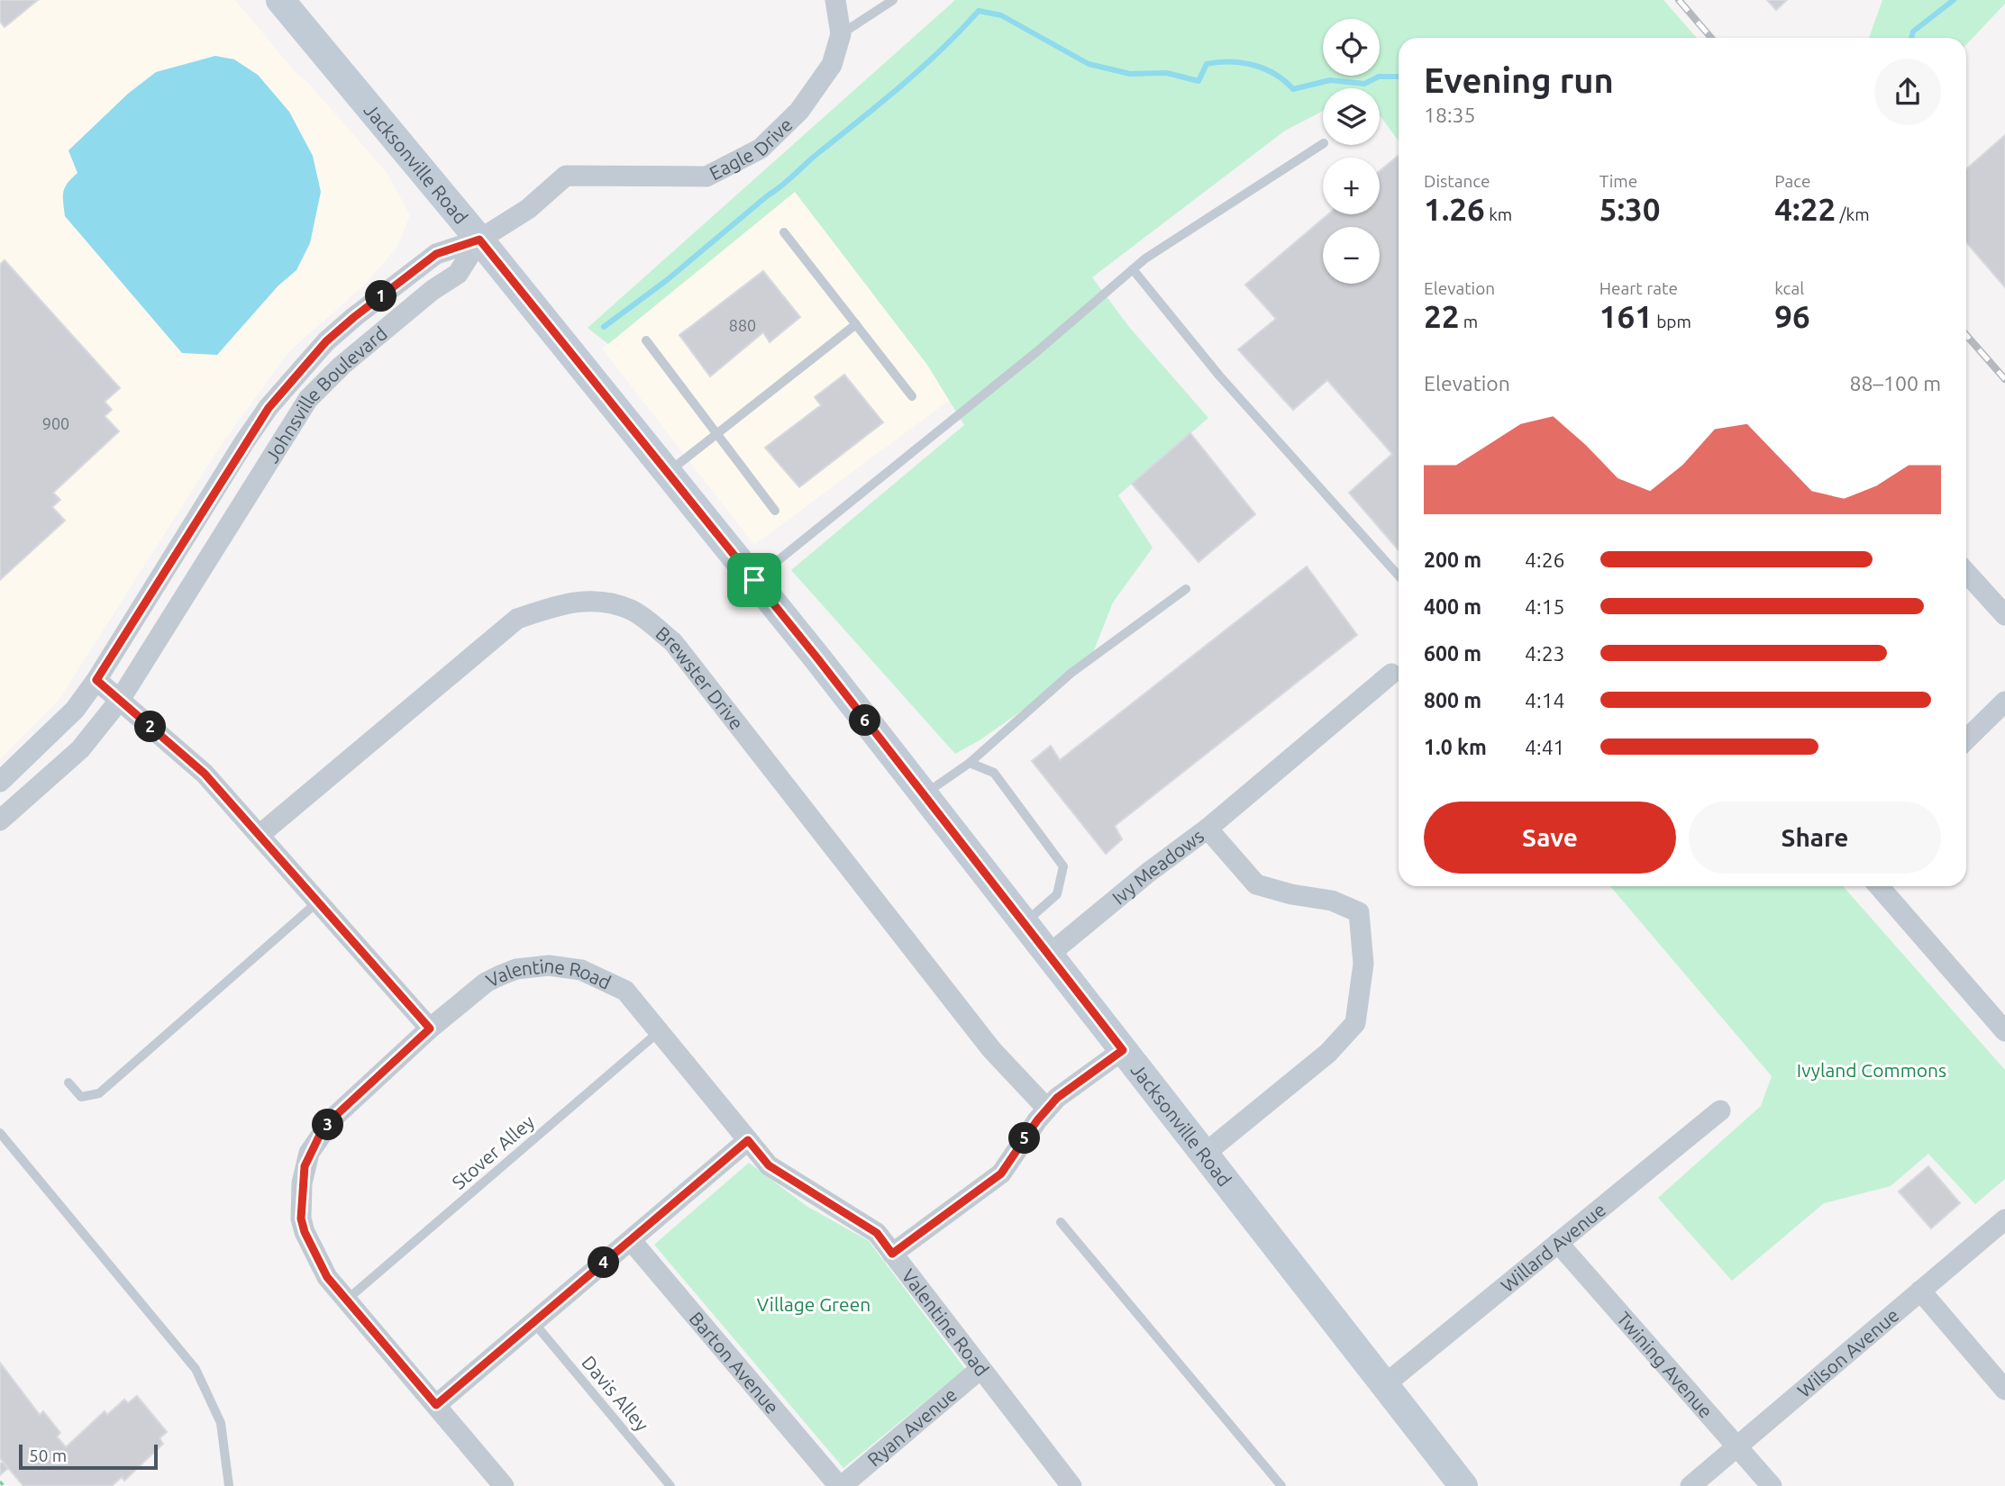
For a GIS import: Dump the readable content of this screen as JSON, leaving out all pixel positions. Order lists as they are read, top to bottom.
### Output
{
  "streets": {
    "main road": ["Jacksonville Road"],
    "street": [
      "Eagle Drive",
      "Johnsville Boulevard",
      "Brewster Drive",
      "Ivy Meadows",
      "Valentine Road",
      "Willard Avenue",
      "Wilson Avenue",
      "Barton Avenue",
      "Twining Avenue",
      "Ryan Avenue"
    ],
    "lane": ["Stover Alley", "Davis Alley"]
  },
  "crossings": [
    ["Eagle Drive", "Jacksonville Road"],
    ["Eagle Drive", "Johnsville Boulevard"],
    ["Jacksonville Road", "Johnsville Boulevard"],
    ["Jacksonville Road", "Ivy Meadows"],
    ["Jacksonville Road", "Willard Avenue"],
    ["Valentine Road", "Stover Alley"],
    ["Valentine Road", "Ryan Avenue"],
    ["Willard Avenue", "Twining Avenue"],
    ["Wilson Avenue", "Twining Avenue"],
    ["Barton Avenue", "Ryan Avenue"]
  ],
  "parks": ["Ivyland Commons", "Village Green"],
  "house_numbers": ["880", "900"],
  "scale_bar": "50 m",
  "page": {
    "map_buttons": ["+", "−"],
    "heading": ["Evening run", "18:35"],
    "stats": [
      ["Distance", "1.26 km"],
      ["Time", "5:30"],
      ["Pace", "4:22 /km"],
      ["Elevation", "22 m"],
      ["Heart rate", "161 bpm"],
      ["kcal", "96"]
    ],
    "pins": [
      "1",
      "6",
      "2",
      "3",
      "5",
      "4"
    ],
    "chart": ["Elevation", "88–100 m"],
    "list": [
      {
        "name": "200 m",
        "note": "4:26"
      },
      {
        "name": "400 m",
        "note": "4:15"
      },
      {
        "name": "600 m",
        "note": "4:23"
      },
      {
        "name": "800 m",
        "note": "4:14"
      },
      {
        "name": "1.0 km",
        "note": "4:41"
      }
    ],
    "buttons": ["Save", "Share"],
    "scale": "50 m"
  }
}
